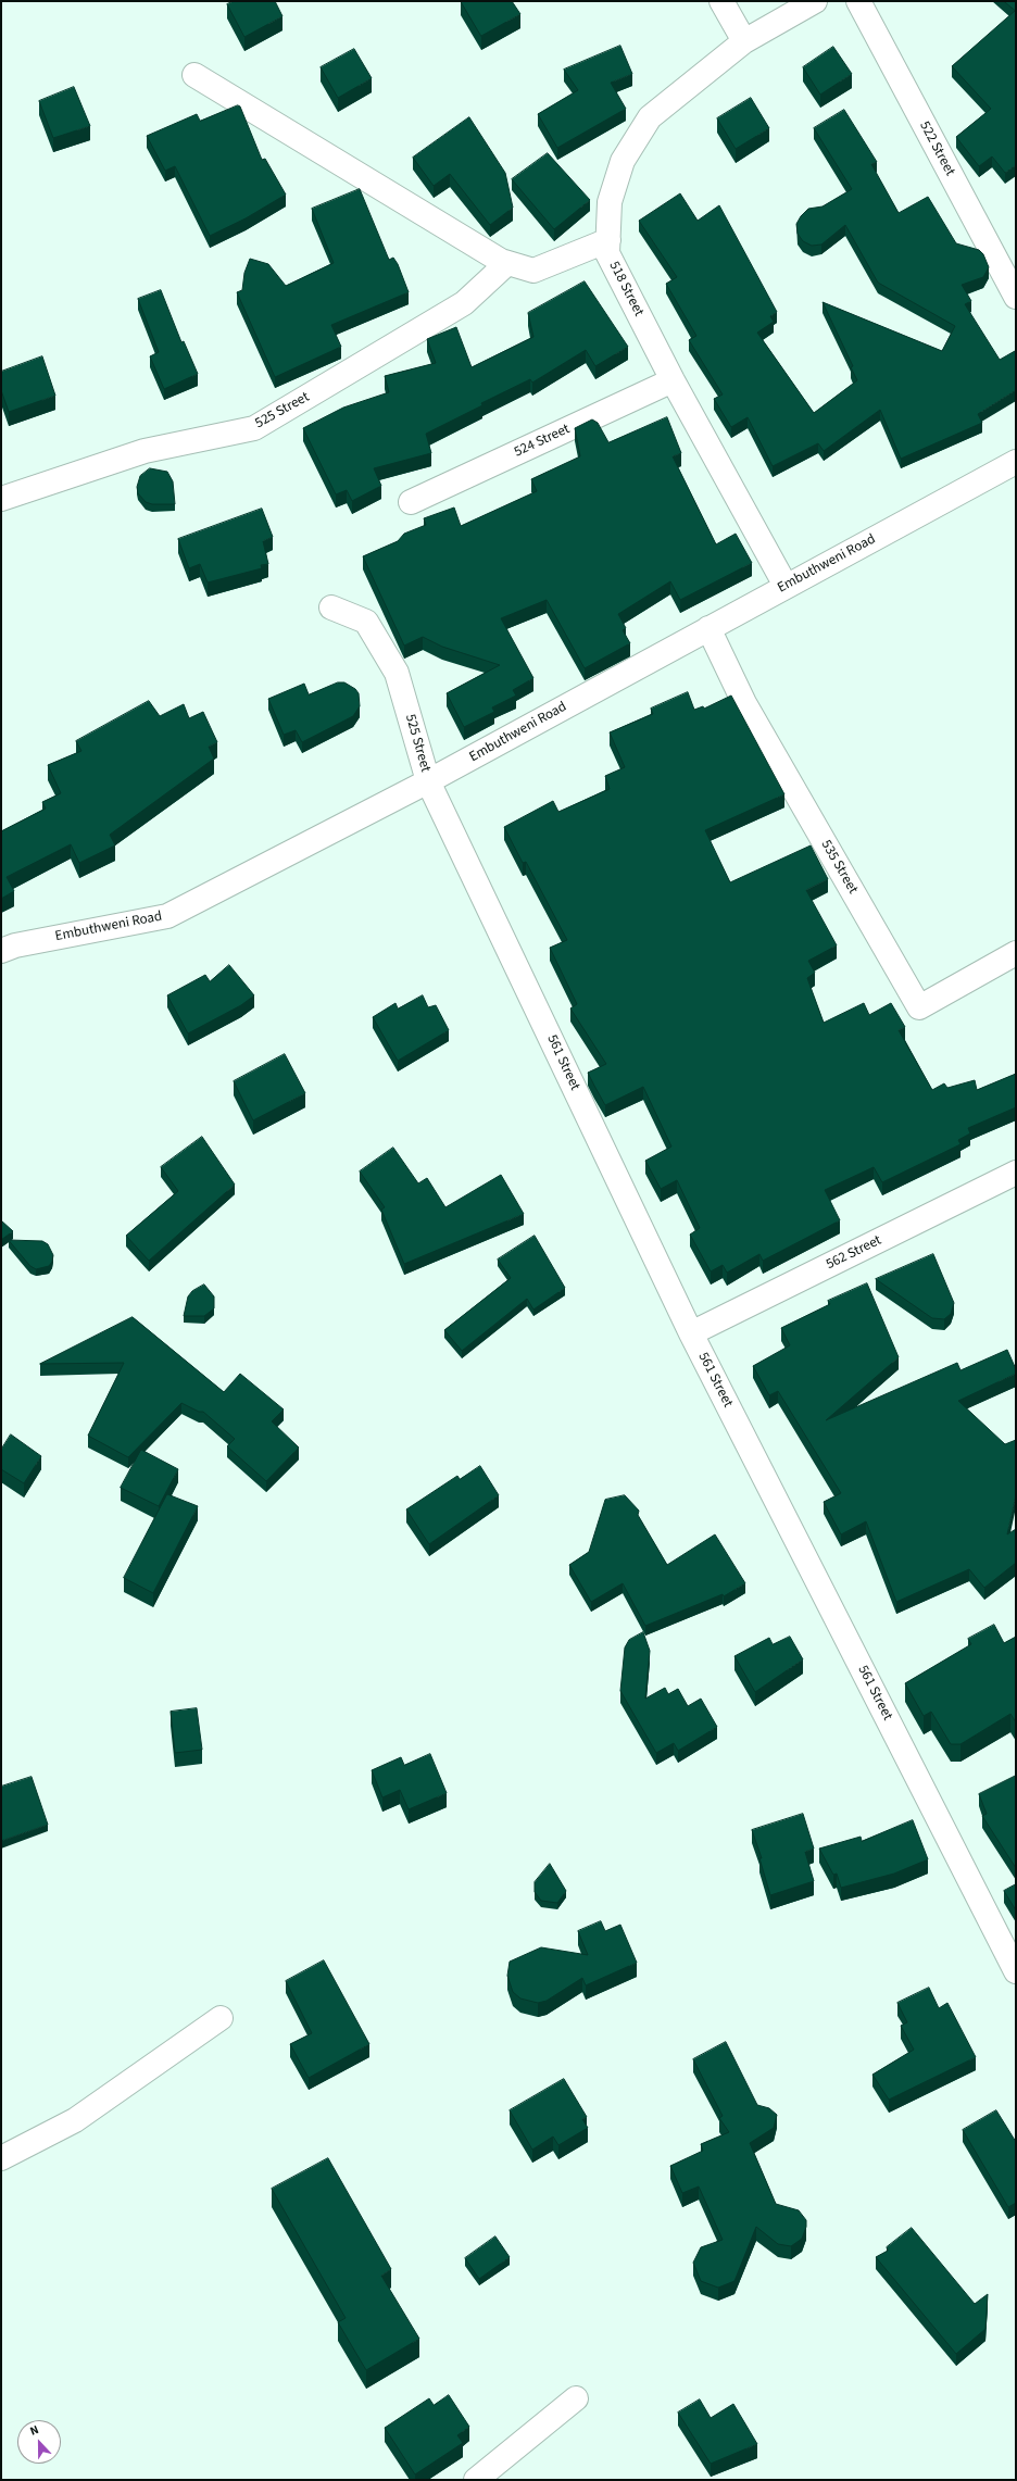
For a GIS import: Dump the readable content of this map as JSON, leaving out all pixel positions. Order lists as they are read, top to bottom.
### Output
{
  "streets": {
    "street": [
      "522 Street",
      "518 Street",
      "525 Street",
      "524 Street",
      "Embuthweni Road",
      "535 Street",
      "561 Street",
      "562 Street"
    ]
  },
  "crossings": [
    ["518 Street", "524 Street"],
    ["518 Street", "Embuthweni Road"],
    ["525 Street", "Embuthweni Road"],
    ["525 Street", "561 Street"],
    ["Embuthweni Road", "535 Street"],
    ["Embuthweni Road", "561 Street"],
    ["561 Street", "562 Street"]
  ],
  "north": "top"
}
